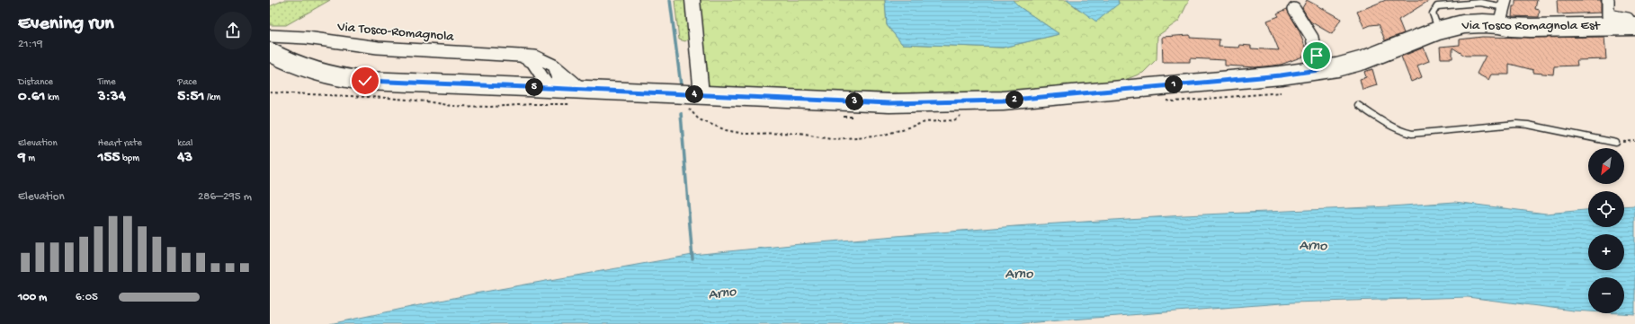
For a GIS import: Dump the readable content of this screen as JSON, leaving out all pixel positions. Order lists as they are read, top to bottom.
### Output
{
  "streets": {
    "main road": ["Via Tosco Romagnola Est"],
    "street": ["Via Tosco-Romagnola"]
  },
  "crossings": [
    ["Via Tosco Romagnola Est", "Via Tosco-Romagnola"]
  ],
  "water": ["Arno"],
  "north": "bottom left",
  "page": {
    "heading": ["Evening run", "21:19"],
    "stats": [
      ["Distance", "0.61 km"],
      ["Time", "3:34"],
      ["Pace", "5:51 /km"],
      ["Elevation", "9 m"],
      ["Heart rate", "155 bpm"],
      ["kcal", "43"]
    ],
    "pins": [
      "1",
      "5",
      "4",
      "2",
      "3"
    ],
    "map_buttons": ["+", "−"],
    "chart": ["Elevation", "286–295 m"],
    "list": [
      {
        "name": "100 m",
        "note": "6:05"
      }
    ]
  }
}
